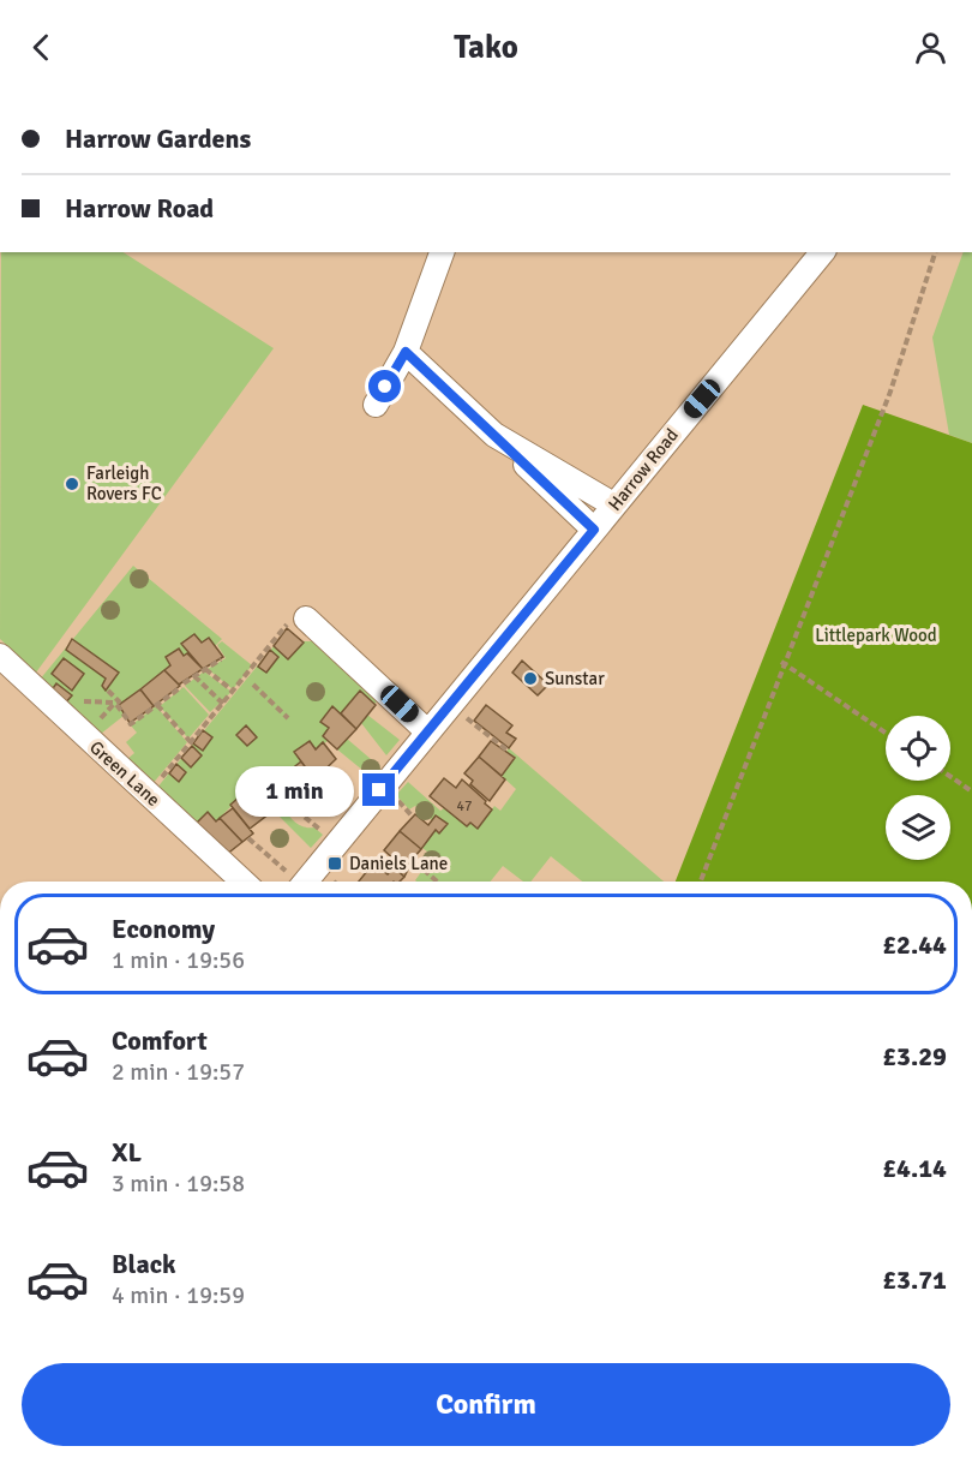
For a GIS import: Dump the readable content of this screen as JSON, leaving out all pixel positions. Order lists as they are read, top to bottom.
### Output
{
  "streets": {
    "street": ["Harrow Road", "Green Lane"]
  },
  "parks": ["Littlepark Wood"],
  "places": {
    "other": ["Farleigh Rovers FC", "Sunstar"],
    "transit": ["Daniels Lane"]
  },
  "house_numbers": ["47"],
  "page": {
    "header": "Tako",
    "banner": ["Harrow Gardens", "Harrow Road"],
    "bubble": "1 min",
    "list": [
      {
        "name": "Economy",
        "note": "1 min · 19:56",
        "value": "£2.44"
      },
      {
        "name": "Comfort",
        "note": "2 min · 19:57",
        "value": "£3.29"
      },
      {
        "name": "XL",
        "note": "3 min · 19:58",
        "value": "£4.14"
      },
      {
        "name": "Black",
        "note": "4 min · 19:59",
        "value": "£3.71"
      }
    ],
    "buttons": "Confirm"
  }
}
